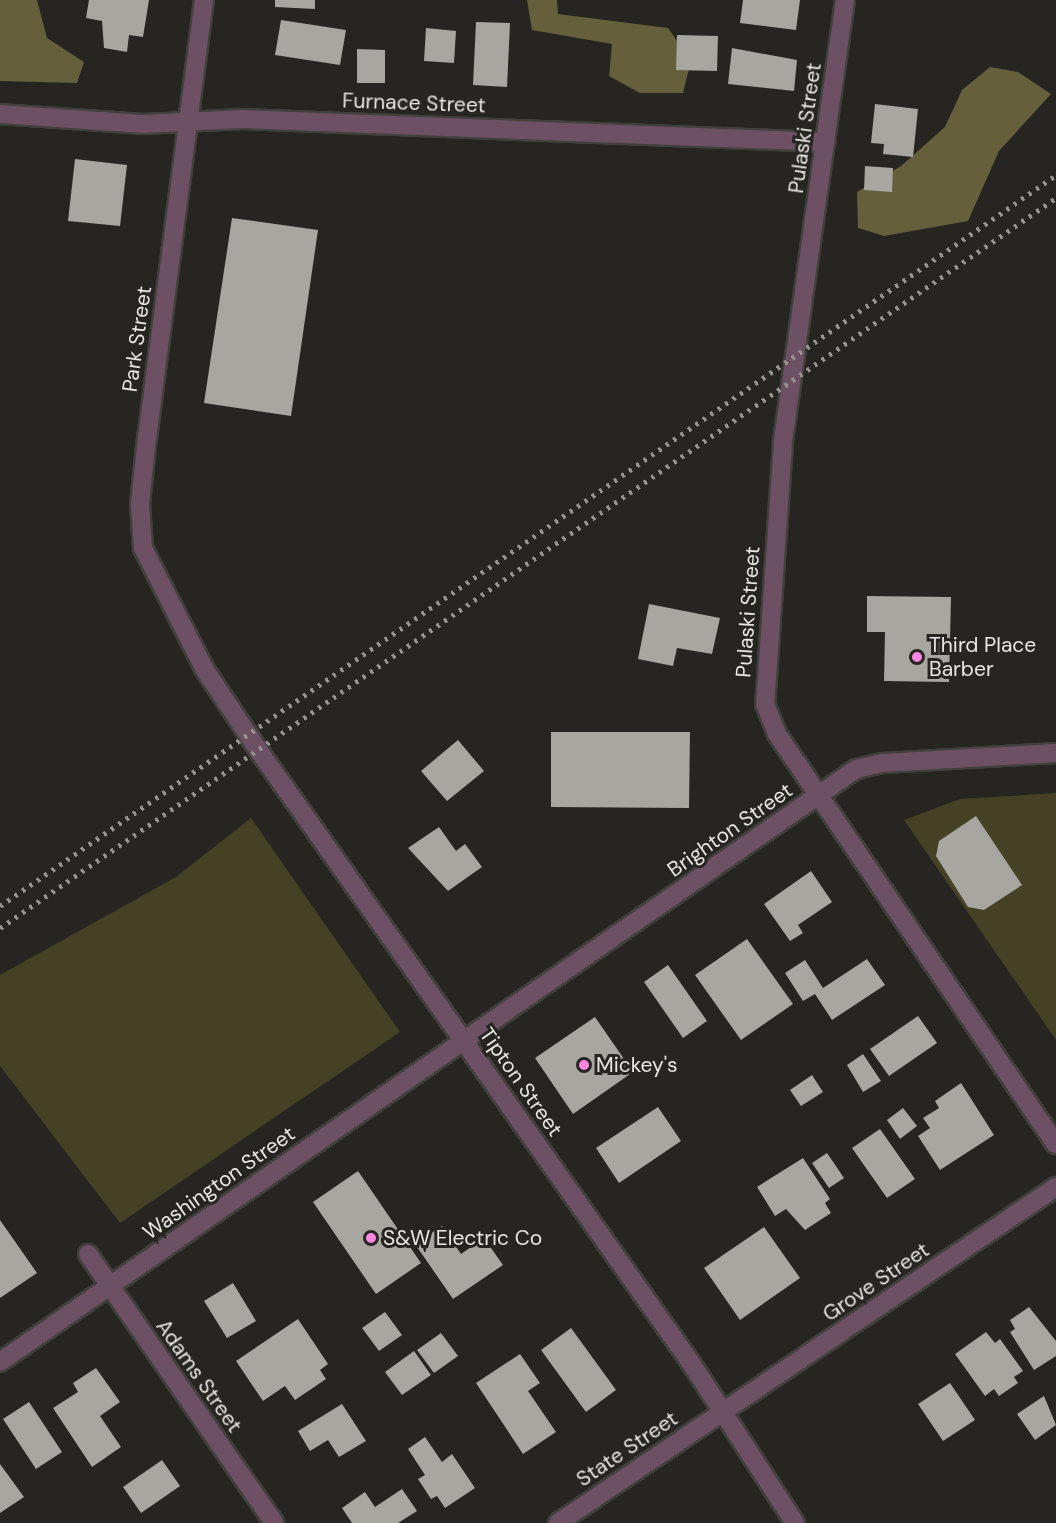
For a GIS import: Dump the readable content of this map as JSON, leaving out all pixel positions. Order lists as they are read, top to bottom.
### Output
{
  "streets": {
    "street": [
      "Furnace Street",
      "Pulaski Street",
      "Park Street",
      "Brighton Street",
      "Tipton Street",
      "Washington Street",
      "Grove Street",
      "Adams Street",
      "State Street"
    ]
  },
  "crossings": [
    ["Furnace Street", "Pulaski Street"],
    ["Furnace Street", "Park Street"],
    ["Pulaski Street", "Brighton Street"],
    ["Park Street", "Tipton Street"],
    ["Brighton Street", "Tipton Street"],
    ["Brighton Street", "Washington Street"],
    ["Tipton Street", "Washington Street"],
    ["Tipton Street", "Grove Street"],
    ["Tipton Street", "State Street"],
    ["Washington Street", "Adams Street"],
    ["Grove Street", "State Street"]
  ],
  "places": ["Third Place Barber", "Mickey's", "S&W Electric Co"]
}
